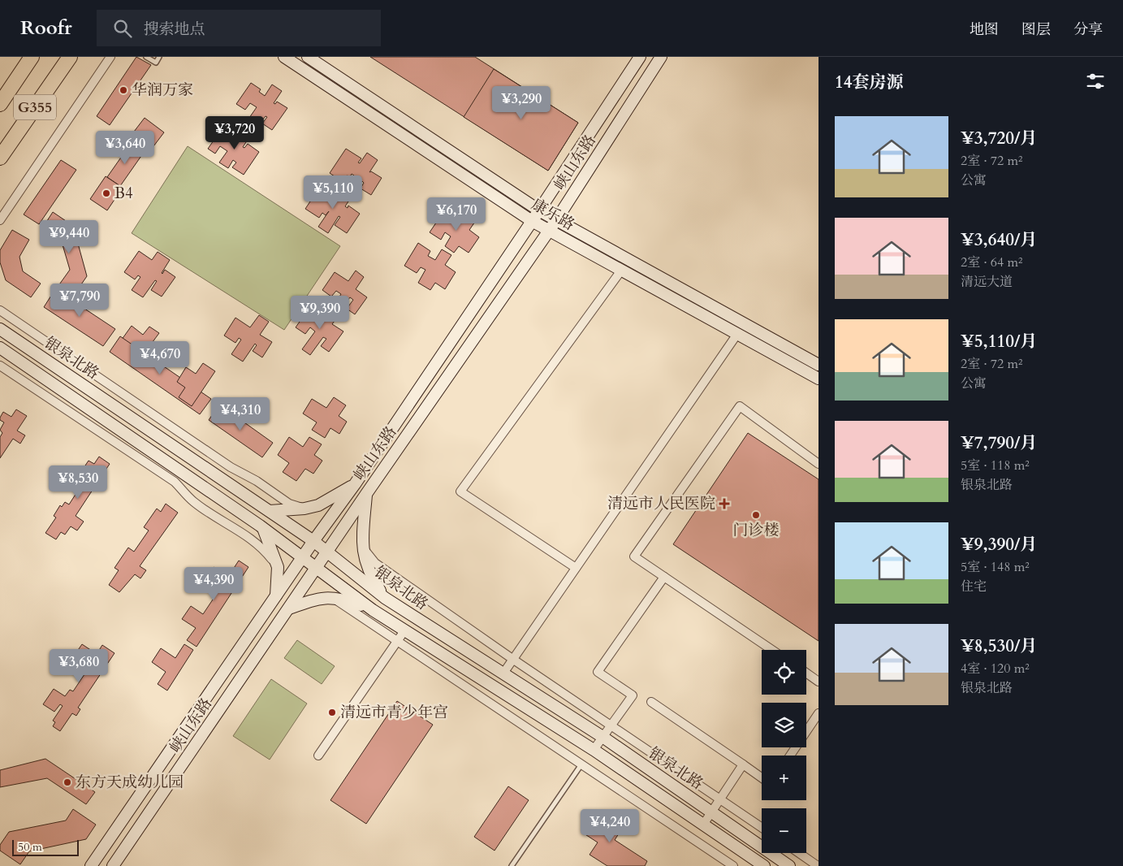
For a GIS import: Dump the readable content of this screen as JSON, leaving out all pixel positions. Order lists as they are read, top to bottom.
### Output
{
  "streets": {
    "highway": ["G355"],
    "main road": ["峡山东路", "康乐路", "银泉北路"]
  },
  "crossings": [
    ["峡山东路", "康乐路"],
    ["峡山东路", "银泉北路"]
  ],
  "places": {
    "other": [
      "华润万家",
      "B4",
      "门诊楼",
      "清远市青少年宫",
      "东方天成幼儿园"
    ],
    "health": ["清远市人民医院"]
  },
  "scale_bar": "50 m",
  "page": {
    "header": "Roofr",
    "search": "搜索地点",
    "nav": ["地图", "图层", "分享"],
    "heading": "14套房源",
    "price": [
      "¥3,290",
      "¥3,720",
      "¥3,640",
      "¥5,110",
      "¥6,170",
      "¥9,440",
      "¥7,790",
      "¥9,390",
      "¥4,670",
      "¥4,310",
      "¥8,530",
      "¥4,390",
      "¥3,680",
      "¥4,240"
    ],
    "list": [
      {
        "name": "¥3,720/月",
        "note": "2室 · 72 m² · 公寓"
      },
      {
        "name": "¥3,640/月",
        "note": "2室 · 64 m² · 清远大道"
      },
      {
        "name": "¥5,110/月",
        "note": "2室 · 72 m² · 公寓"
      },
      {
        "name": "¥7,790/月",
        "note": "5室 · 118 m² · 银泉北路"
      },
      {
        "name": "¥9,390/月",
        "note": "5室 · 148 m² · 住宅"
      },
      {
        "name": "¥8,530/月",
        "note": "4室 · 120 m² · 银泉北路"
      }
    ],
    "map_buttons": ["+", "−"],
    "scale": "50 m"
  }
}
